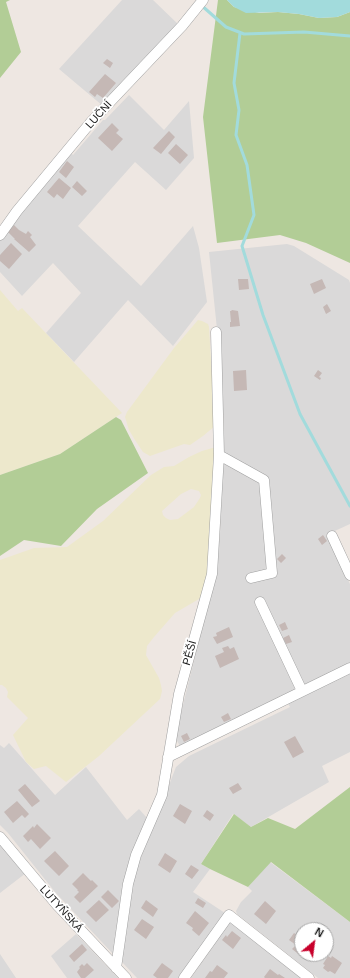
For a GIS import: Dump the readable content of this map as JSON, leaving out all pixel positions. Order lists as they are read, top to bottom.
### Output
{
  "streets": {
    "street": ["LUČNÍ", "PĚŠÍ", "LUTYŇSKÁ"]
  },
  "crossings": [
    ["PĚŠÍ", "LUTYŇSKÁ"]
  ],
  "north": "top right"
}
